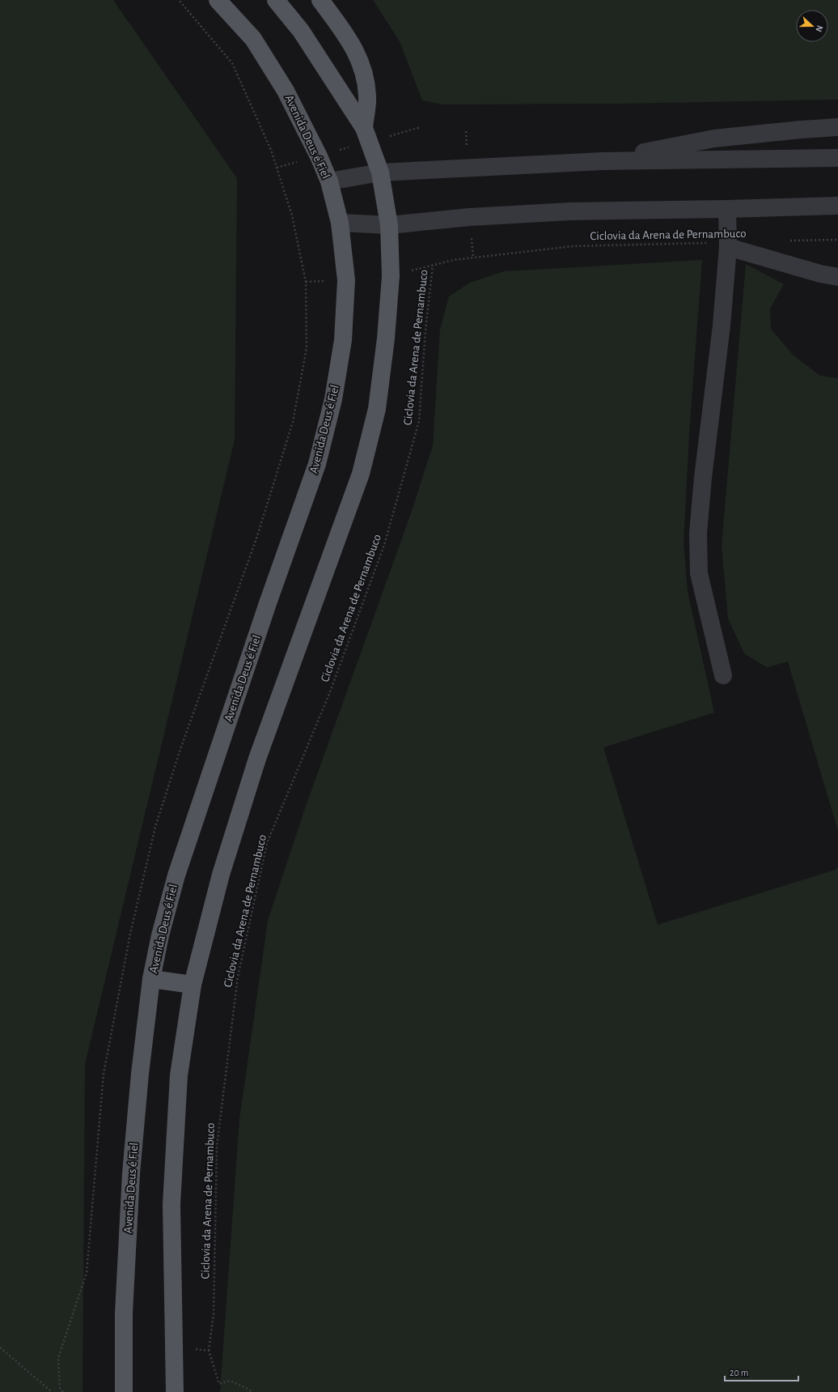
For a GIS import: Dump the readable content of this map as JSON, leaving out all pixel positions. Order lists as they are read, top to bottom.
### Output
{
  "streets": {
    "main road": ["Avenida Deus é Fiel"],
    "path": ["Ciclovia da Arena de Pernambuco"]
  },
  "scale_bar": "20 m",
  "north": "right"
}
